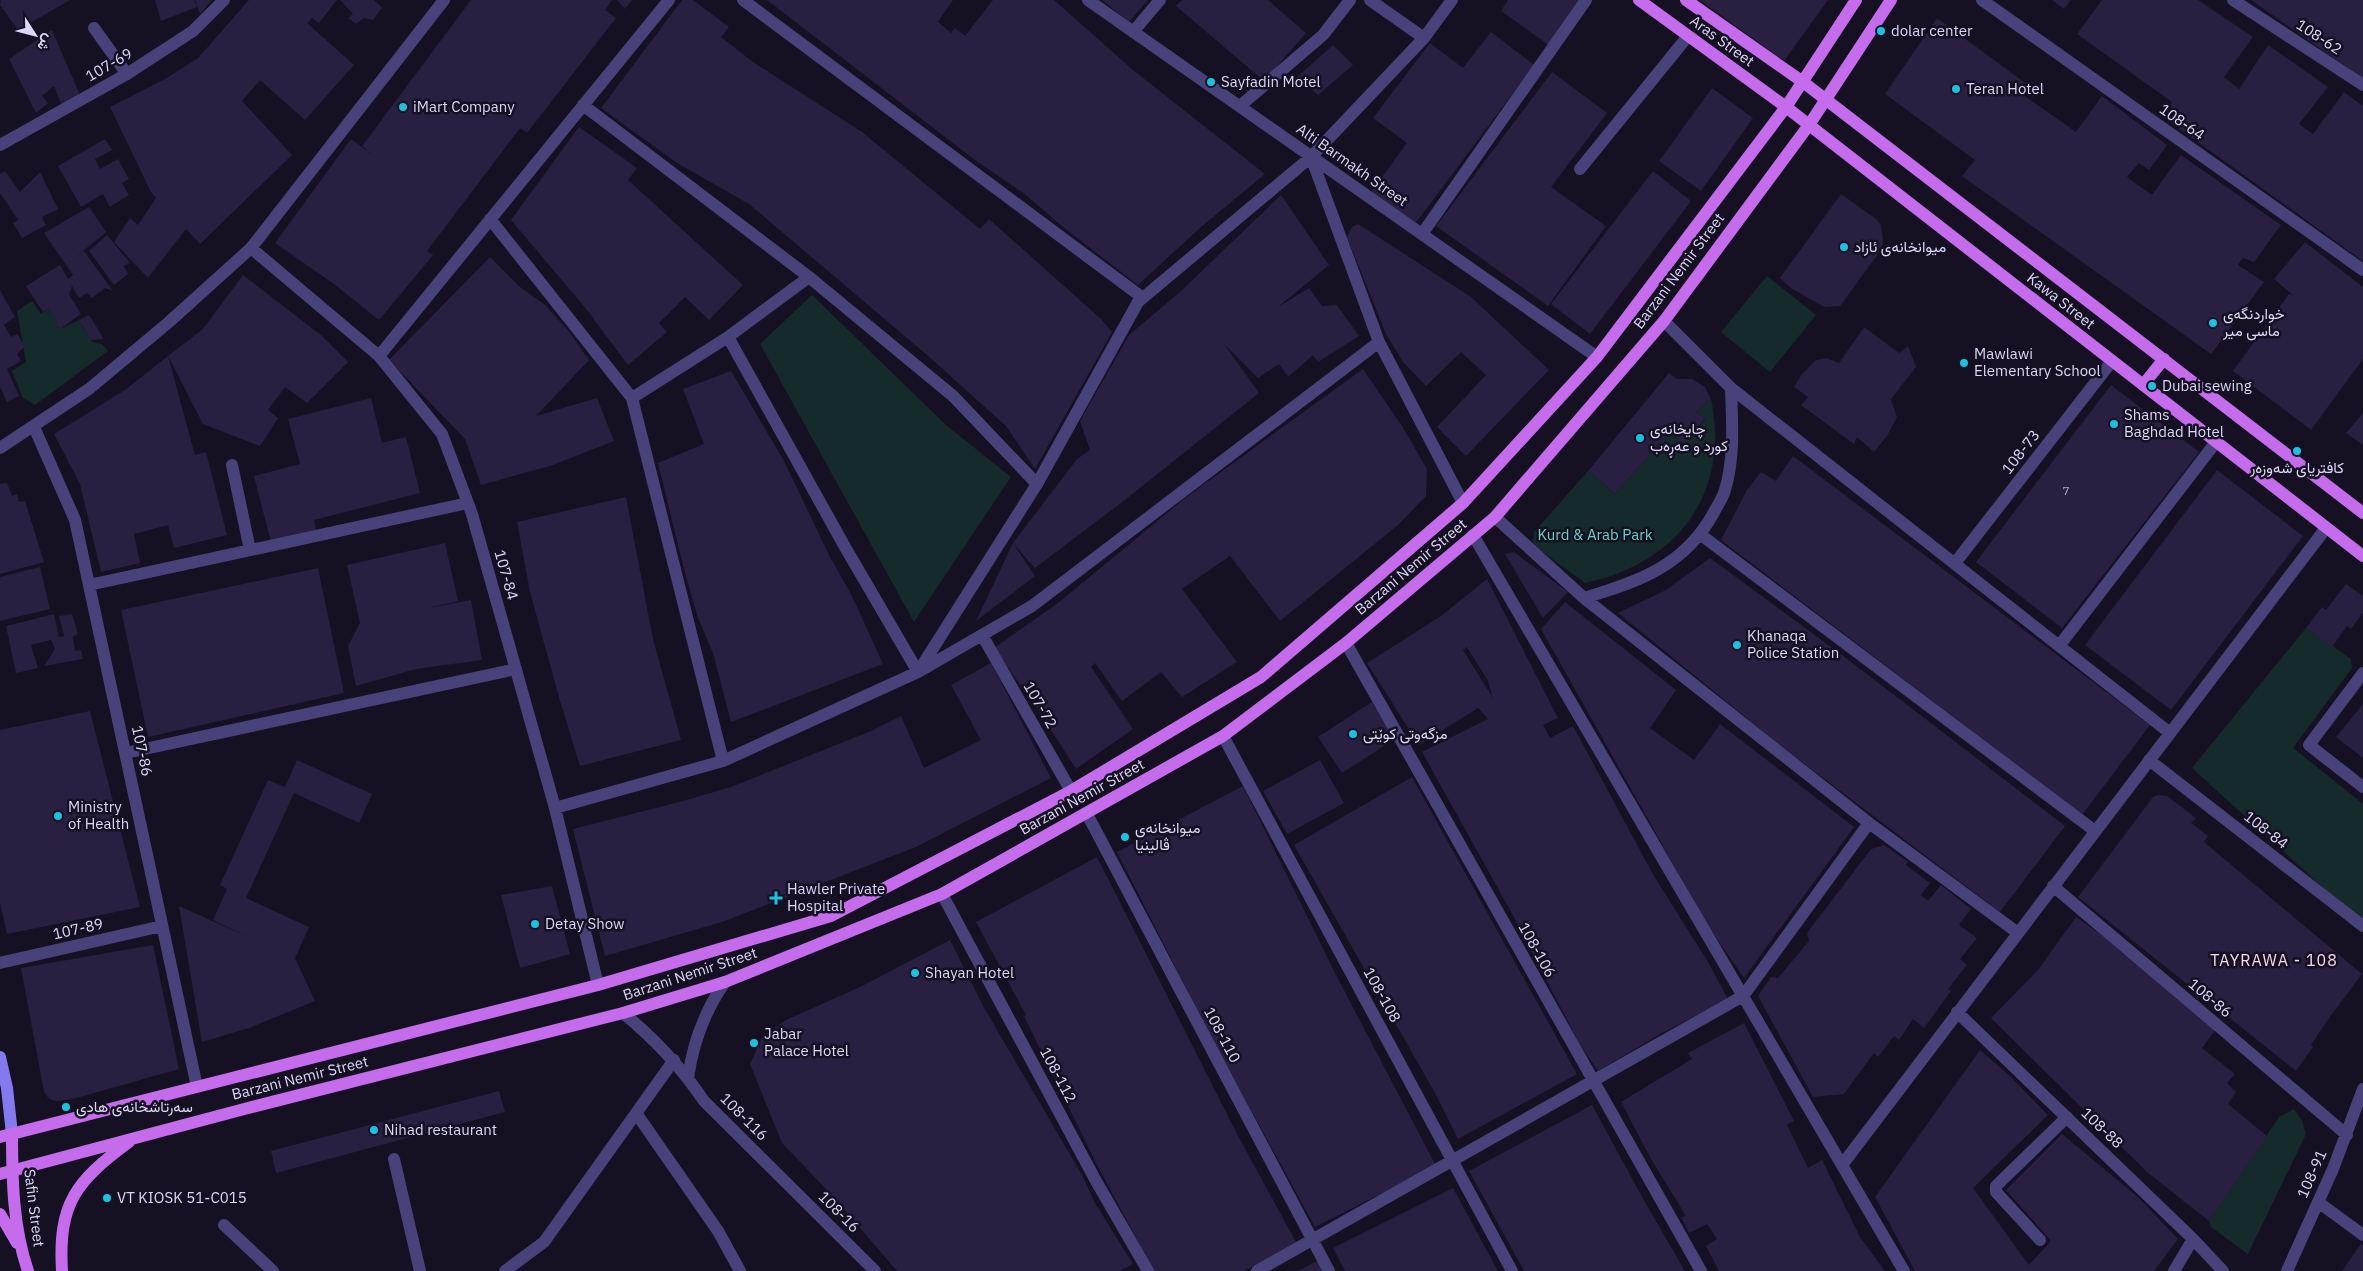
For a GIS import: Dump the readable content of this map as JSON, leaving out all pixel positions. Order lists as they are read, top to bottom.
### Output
{
  "streets": {
    "main road": [
      "Aras Street",
      "Barzani Nemir Street",
      "Kawa Street",
      "Safin Street"
    ],
    "street": [
      "108-62",
      "107-69",
      "108-64",
      "Alti Barmakh Street",
      "108-73",
      "107-84",
      "107-72",
      "107-86",
      "108-84",
      "107-89",
      "108-106",
      "108-108",
      "108-86",
      "108-110",
      "108-112",
      "108-116",
      "108-88",
      "108-91",
      "108-16"
    ]
  },
  "crossings": [
    ["Aras Street", "Barzani Nemir Street"],
    ["Aras Street", "Kawa Street"],
    ["Alti Barmakh Street", "Barzani Nemir Street"],
    ["Barzani Nemir Street", "Kawa Street"],
    ["Barzani Nemir Street", "107-84"],
    ["Barzani Nemir Street", "107-72"],
    ["Barzani Nemir Street", "107-86"],
    ["Barzani Nemir Street", "108-106"],
    ["Barzani Nemir Street", "108-108"],
    ["Barzani Nemir Street", "108-110"],
    ["Barzani Nemir Street", "108-112"],
    ["Barzani Nemir Street", "108-116"],
    ["Barzani Nemir Street", "Safin Street"],
    ["Kawa Street", "108-73"],
    ["107-86", "107-89"],
    ["108-86", "108-91"],
    ["108-116", "108-16"]
  ],
  "districts": ["TAYRAWA - 108"],
  "parks": ["Kurd & Arab Park"],
  "places": {
    "other": [
      "dolar center",
      "Sayfadin Motel",
      "Teran Hotel",
      "iMart Company",
      "میوانخانەی ئازاد",
      "خواردنگەی ماسی میر",
      "Mawlawi Elementary School",
      "Dubai sewing",
      "Shams Baghdad Hotel",
      "چایخانەی کورد و عەڕەب",
      "کافتریای شەوزەر",
      "Khanaqa Police Station",
      "مزگەوتی کوێتی",
      "Ministry of Health",
      "میوانخانەی ڤالینیا",
      "Detay Show",
      "Shayan Hotel",
      "Jabar Palace Hotel",
      "سەرتاشخانەی ھادی",
      "Nihad restaurant",
      "VT KIOSK 51-C015"
    ],
    "health": ["Hawler Private Hospital"]
  },
  "house_numbers": ["7"],
  "north": "bottom right"
}
